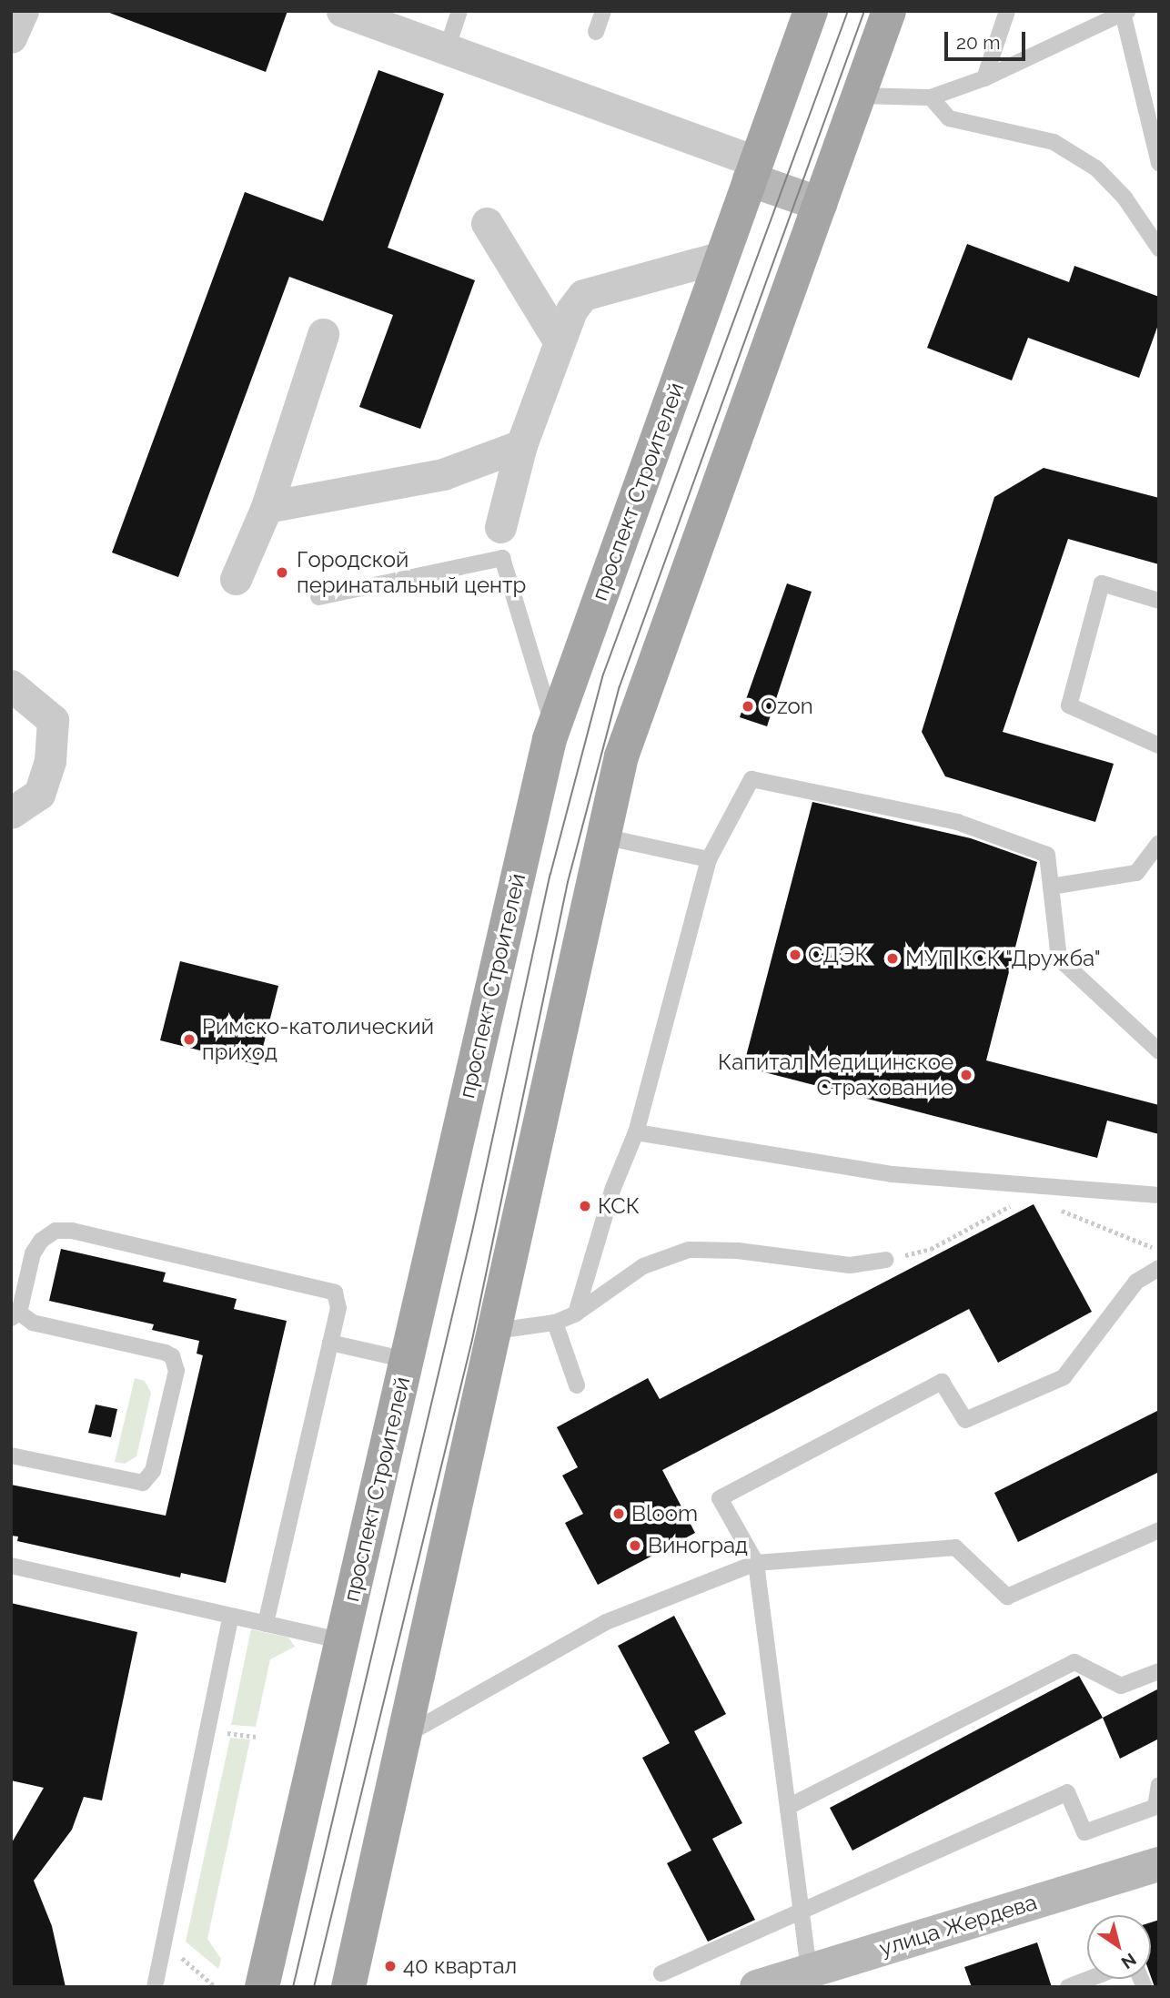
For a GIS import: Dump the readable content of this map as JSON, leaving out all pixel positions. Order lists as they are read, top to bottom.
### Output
{
  "streets": {
    "main road": ["проспект Строителей", "улица Жердева"]
  },
  "places": [
    "Городской перинатальный центр",
    "Ozon",
    "СДЭК",
    "МУП КСК \"Дружба\"",
    "Римско-католический приход",
    "Капитал Медицинское Страхование",
    "КСК",
    "Bloom",
    "Виноград",
    "40 квартал"
  ],
  "scale_bar": "20 m",
  "north": "bottom right"
}
